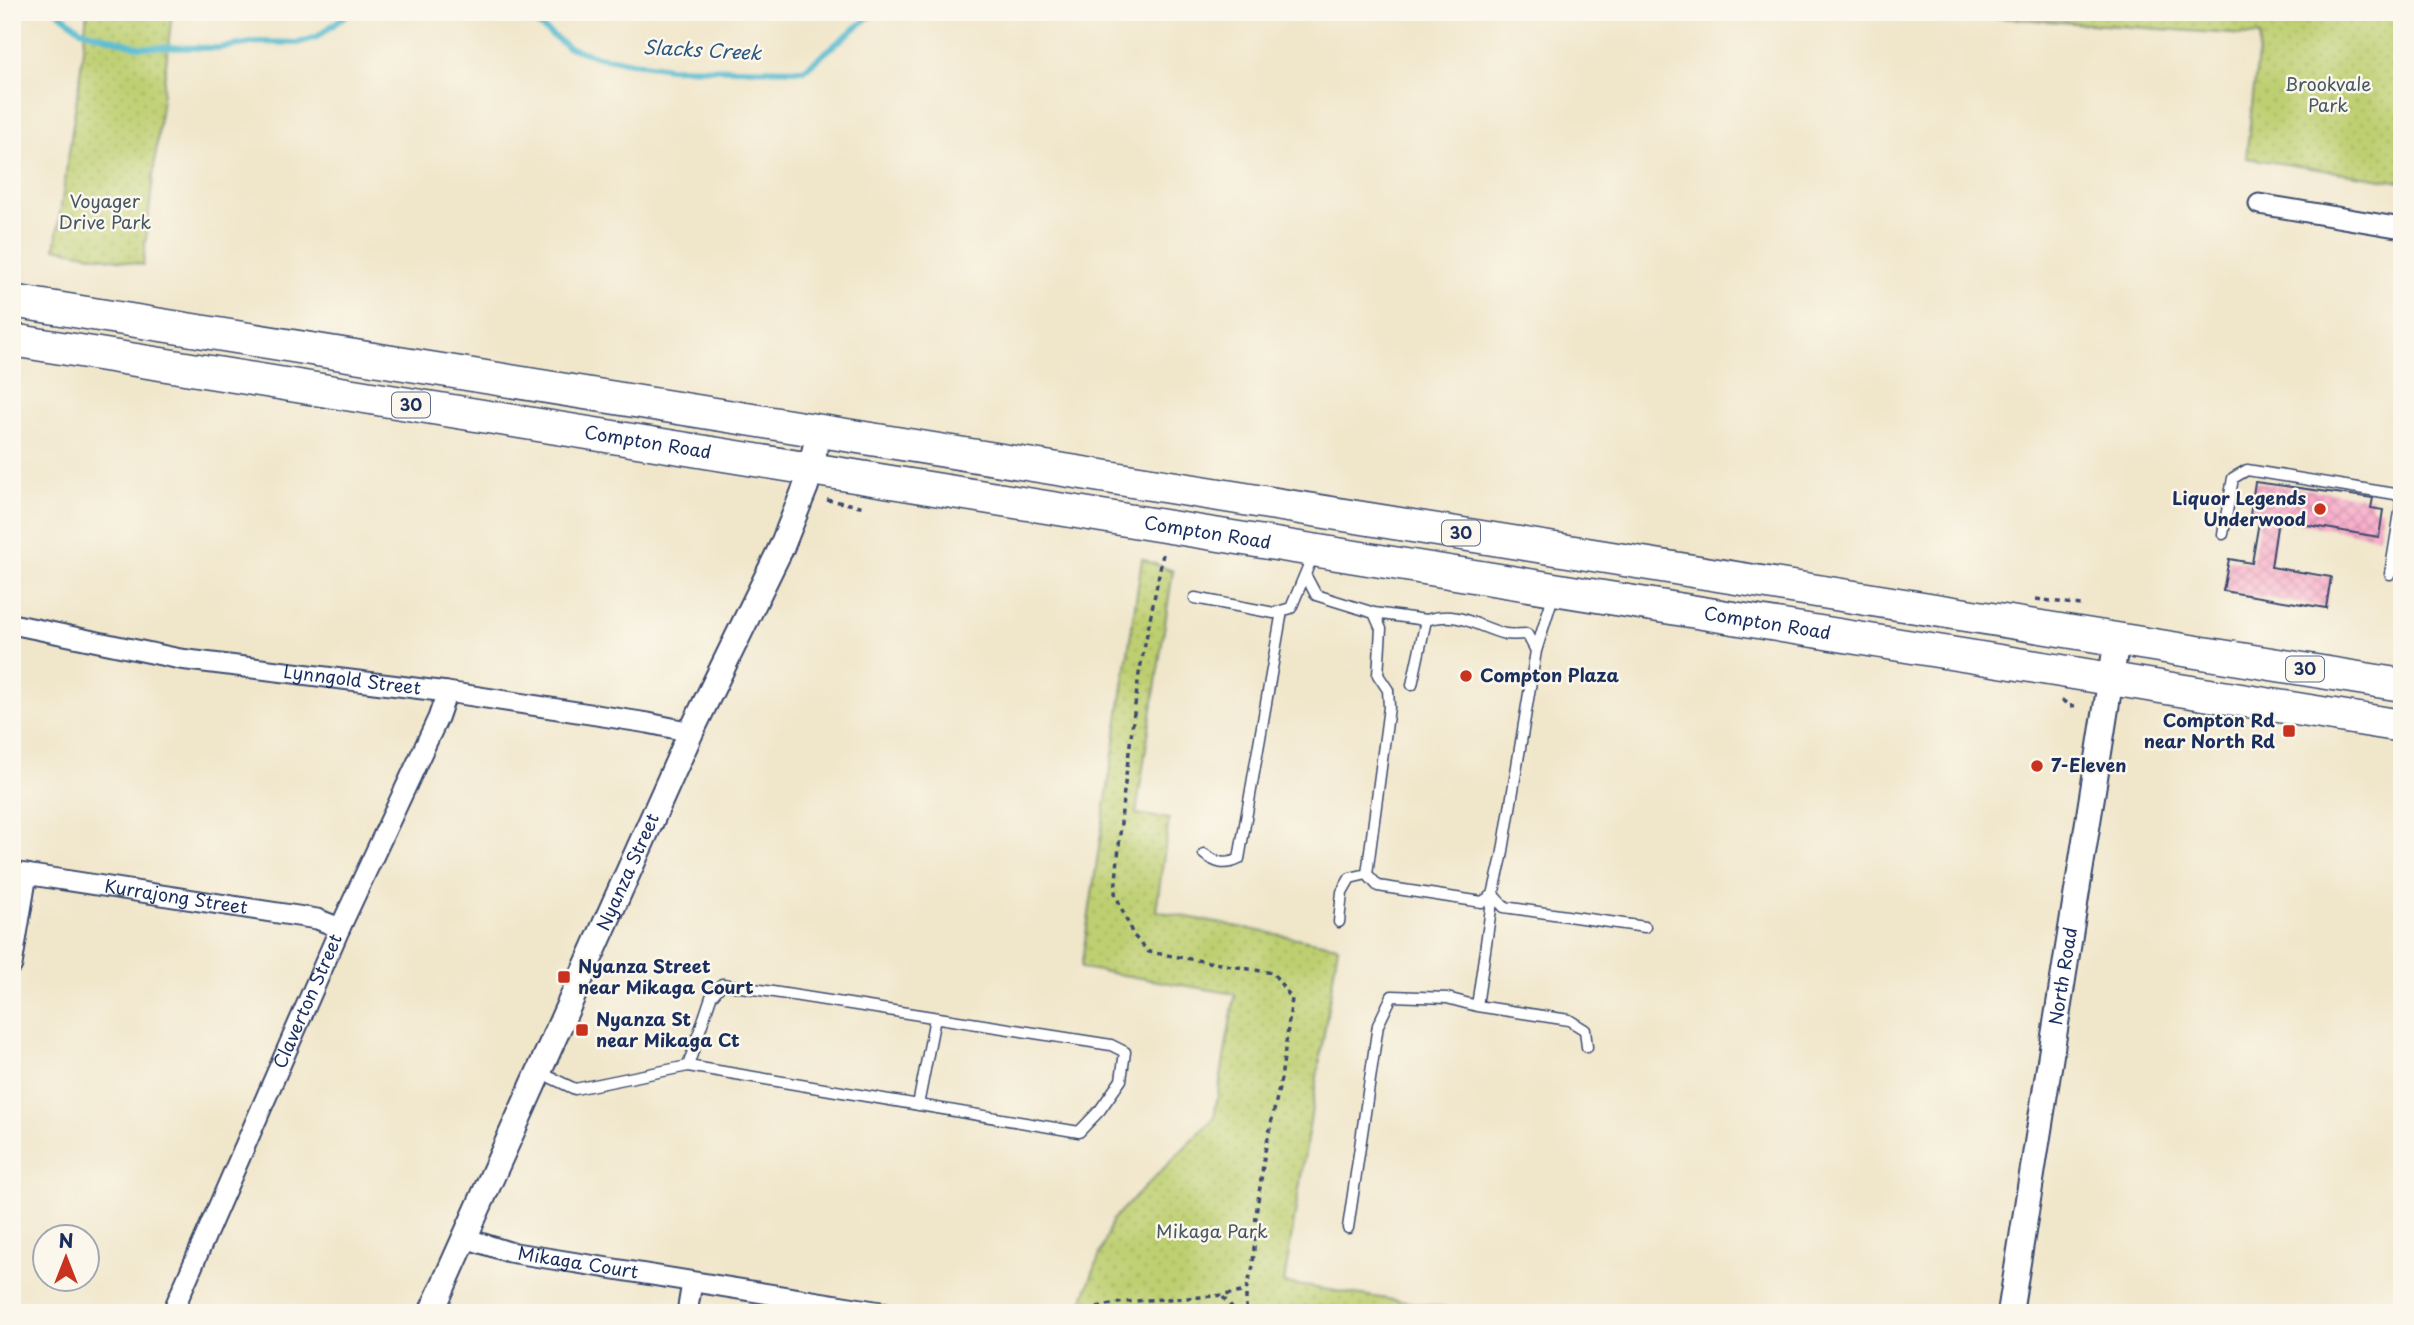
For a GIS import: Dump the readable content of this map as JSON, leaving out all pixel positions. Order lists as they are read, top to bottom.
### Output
{
  "streets": {
    "main road": ["30", "Compton Road"],
    "street": [
      "Lynngold Street",
      "Nyanza Street",
      "Kurrajong Street",
      "North Road",
      "Claverton Street",
      "Mikaga Court"
    ]
  },
  "crossings": [
    ["30", "Nyanza Street"],
    ["30", "North Road"],
    ["Compton Road", "Nyanza Street"],
    ["Compton Road", "North Road"],
    ["Lynngold Street", "Nyanza Street"],
    ["Lynngold Street", "Claverton Street"],
    ["Nyanza Street", "Mikaga Court"],
    ["Kurrajong Street", "Claverton Street"]
  ],
  "water": ["Slacks Creek"],
  "parks": ["Brookvale Park", "Voyager Drive Park", "Mikaga Park"],
  "places": {
    "other": ["Liquor Legends Underwood", "Compton Plaza", "7-Eleven"],
    "transit": ["Compton Rd near North Rd", "Nyanza Street near Mikaga Court", "Nyanza St near Mikaga Ct"]
  },
  "north": "top"
}
